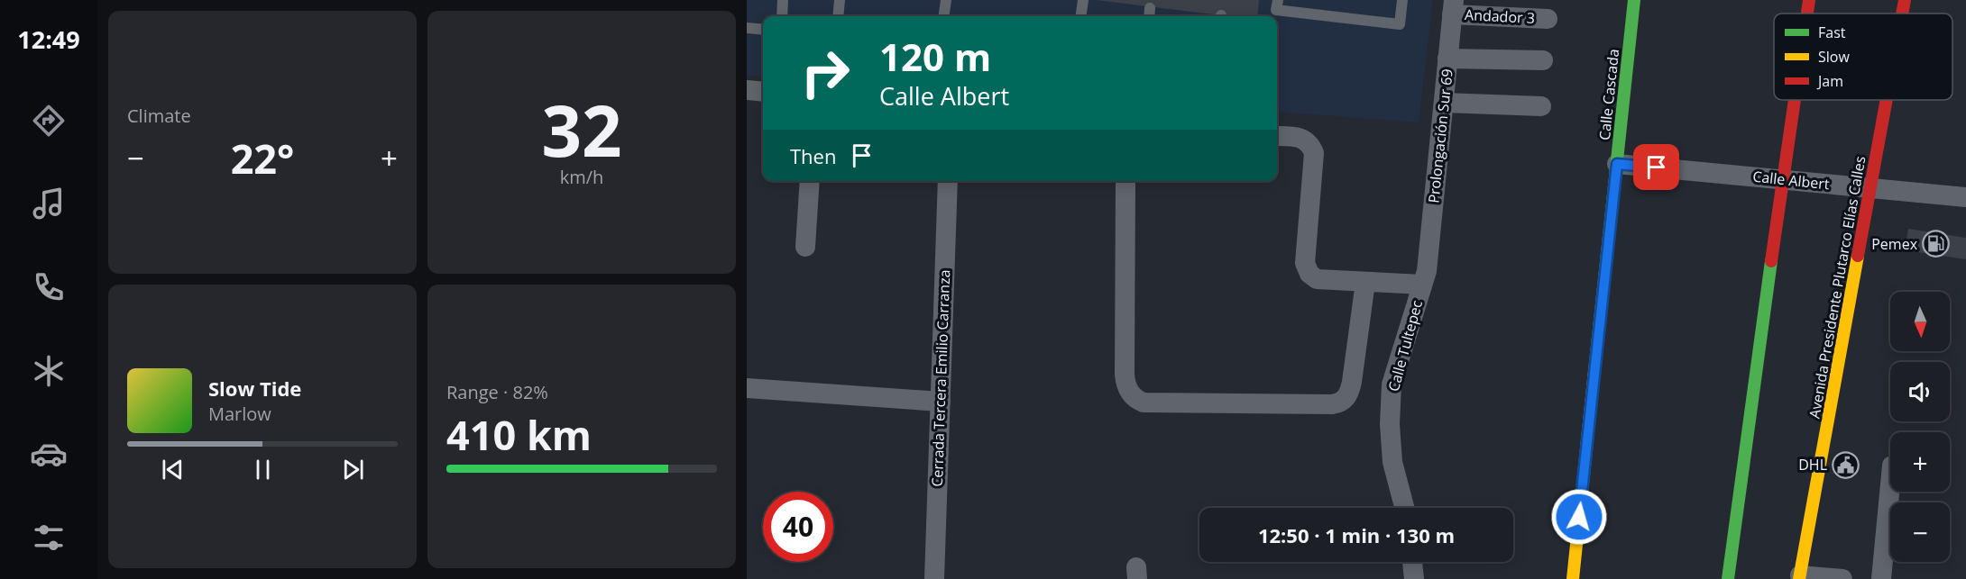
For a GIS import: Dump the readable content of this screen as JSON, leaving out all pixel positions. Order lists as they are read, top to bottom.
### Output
{
  "streets": {
    "main road": ["Calle Cascada", "Avenida Presidente Plutarco Elías Calles"],
    "street": [
      "Andador 3",
      "Prolongación Sur 69",
      "Calle Albert",
      "Calle Tultepec",
      "Cerrada Tercera Emilio Carranza"
    ]
  },
  "crossings": [
    ["Andador 3", "Prolongación Sur 69"],
    ["Calle Cascada", "Calle Albert"],
    ["Prolongación Sur 69", "Calle Tultepec"],
    ["Calle Albert", "Avenida Presidente Plutarco Elías Calles"]
  ],
  "places": {
    "fuel station": ["Pemex"],
    "public building": ["DHL"]
  },
  "legend": ["Fast", "Slow", "Jam"],
  "north": "bottom",
  "page": {
    "tabs": "12:49",
    "tile": [
      "Climate",
      ["32", "km/h"],
      ["Range · 82%", "410 km"]
    ],
    "turn": ["120 m", "Calle Albert"],
    "then": "Then",
    "heat": ["−", "22°", "+"],
    "map_buttons": ["+", "−"],
    "song": ["Slow Tide", "Marlow"],
    "limit": "40",
    "trip": "12:50 · 1 min · 130 m"
  }
}
